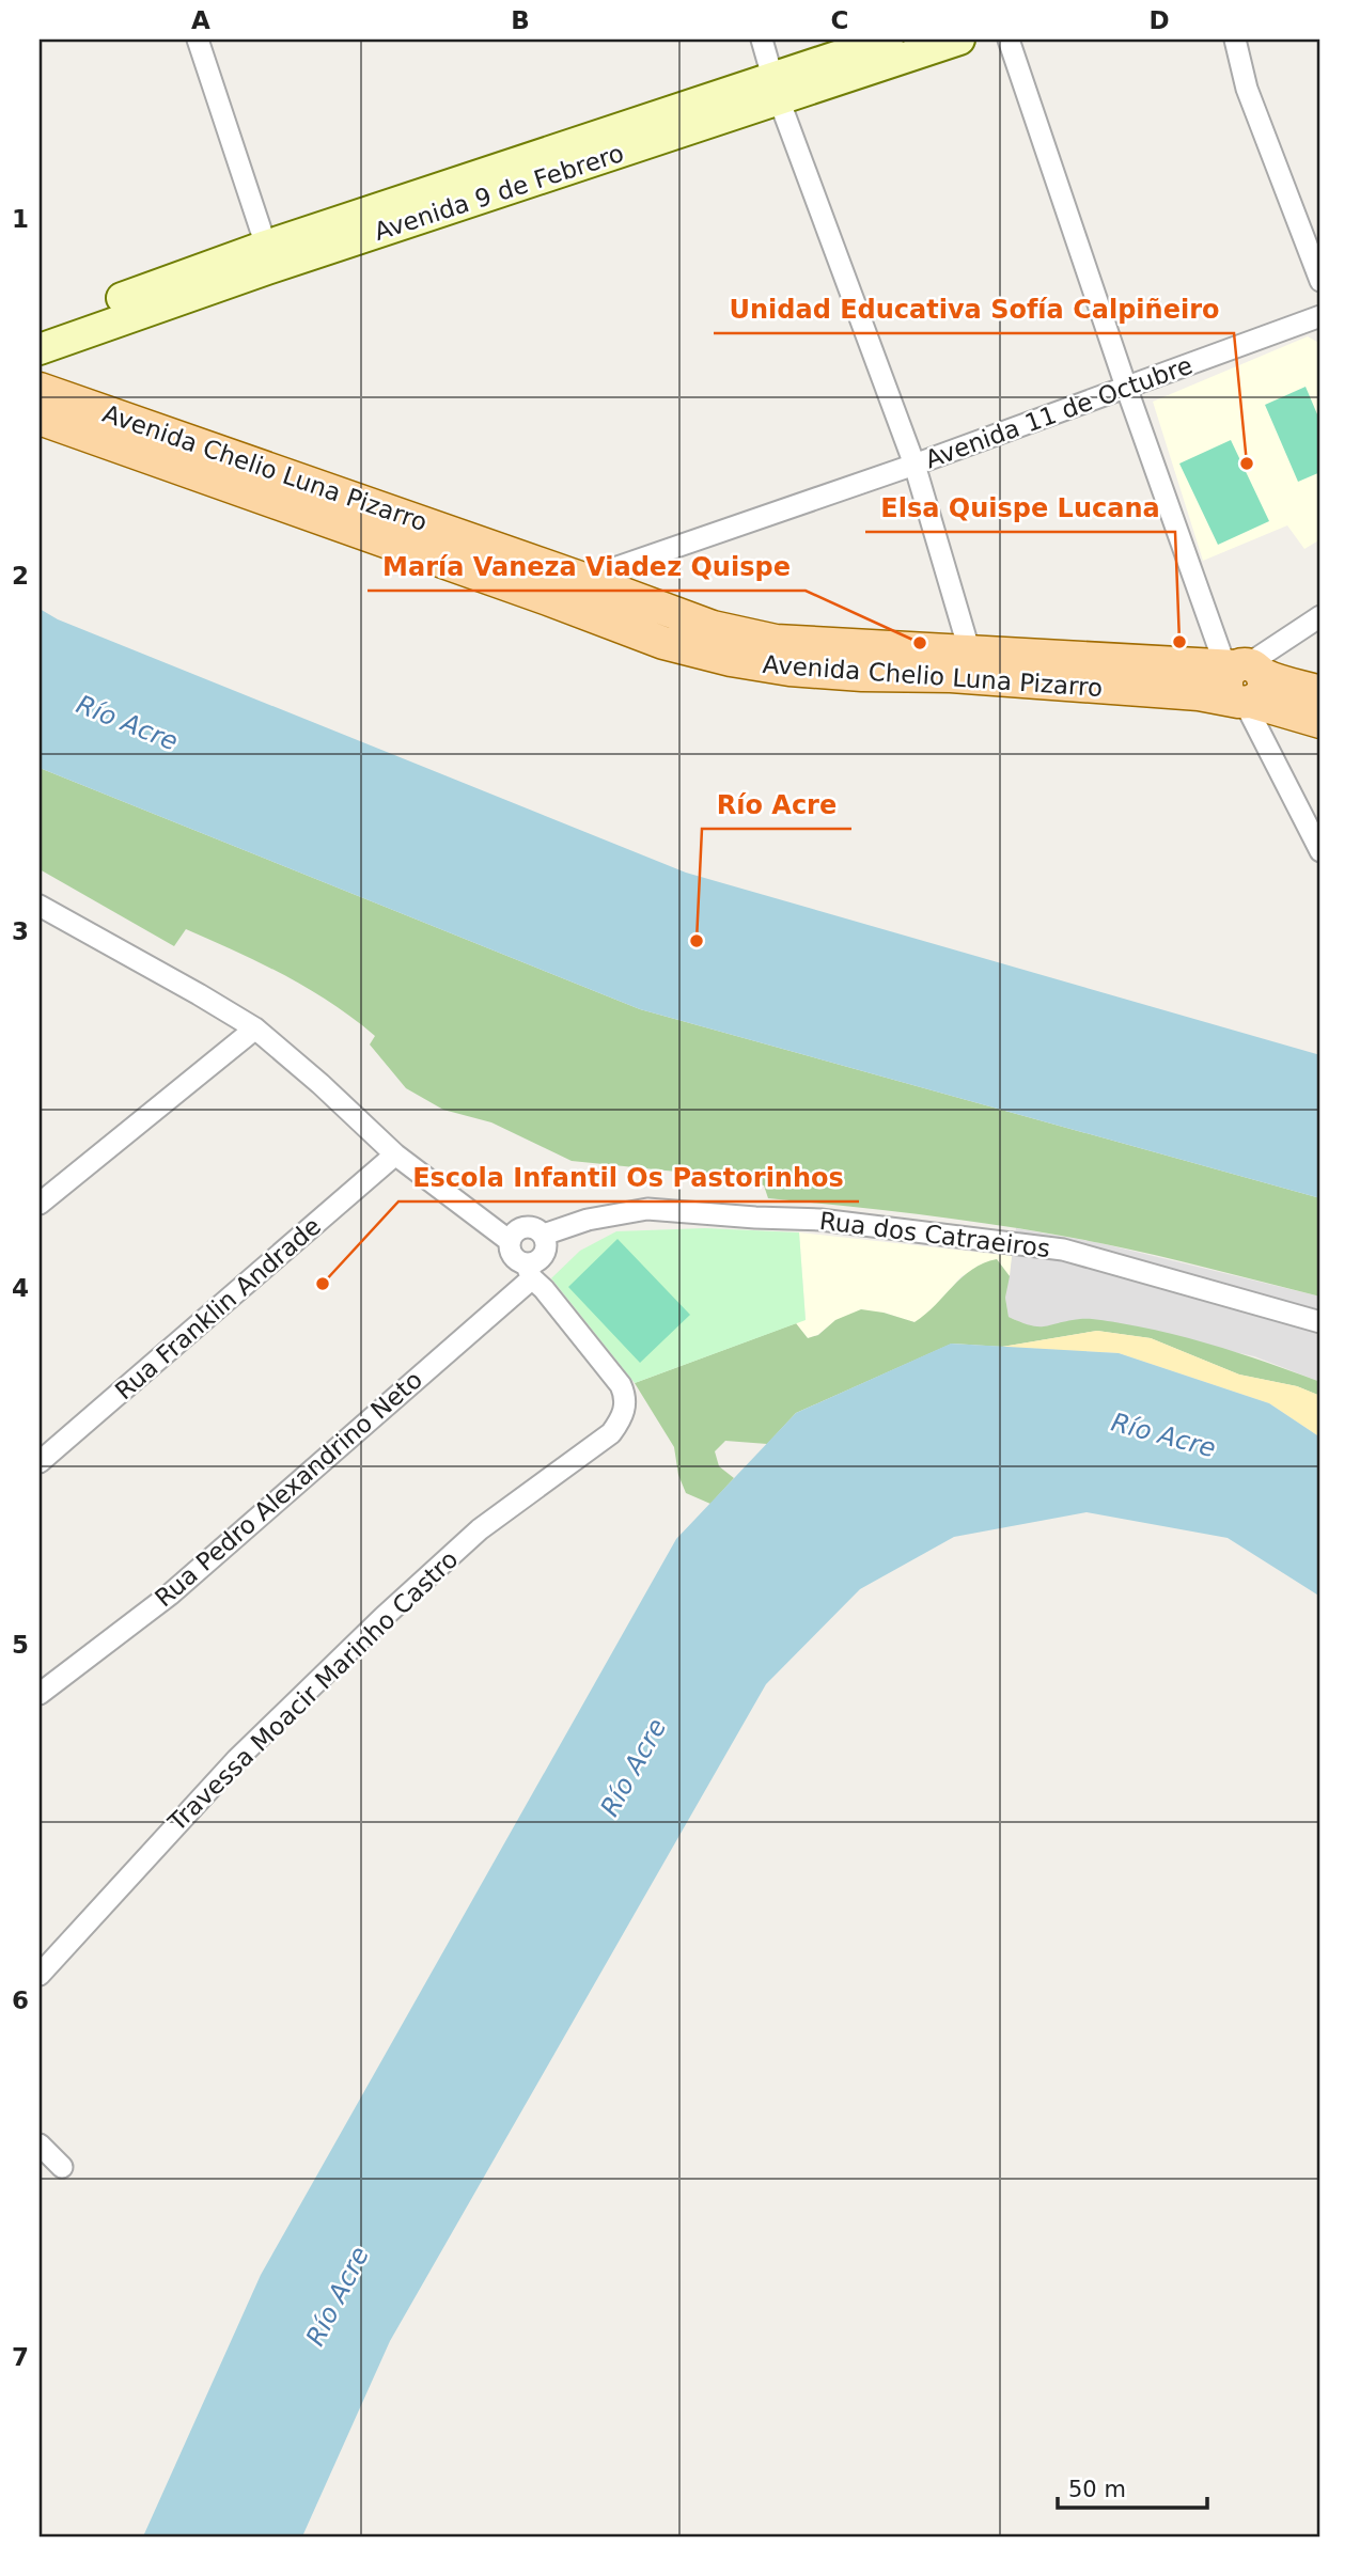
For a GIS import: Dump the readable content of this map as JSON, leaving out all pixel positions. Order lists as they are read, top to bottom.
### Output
{
  "streets": {
    "main road": ["Avenida Chelio Luna Pizarro"],
    "street": [
      "Avenida 9 de Febrero",
      "Avenida 11 de Octubre",
      "Rua dos Catraeiros",
      "Rua Franklin Andrade",
      "Rua Pedro Alexandrino Neto",
      "Travessa Moacir Marinho Castro"
    ]
  },
  "crossings": [
    ["Avenida 11 de Octubre", "Avenida Chelio Luna Pizarro"],
    ["Rua dos Catraeiros", "Rua Pedro Alexandrino Neto"],
    ["Rua dos Catraeiros", "Travessa Moacir Marinho Castro"],
    ["Rua Pedro Alexandrino Neto", "Travessa Moacir Marinho Castro"]
  ],
  "water": ["Río Acre"],
  "places": [
    "Unidad Educativa Sofía Calpiñeiro",
    "Elsa Quispe Lucana",
    "María Vaneza Viadez Quispe",
    "Río Acre",
    "Escola Infantil Os Pastorinhos"
  ],
  "scale_bar": "50 m",
  "grid": {
    "columns": [
      "A",
      "B",
      "C",
      "D"
    ],
    "rows": [
      "1",
      "2",
      "3",
      "4",
      "5",
      "6",
      "7"
    ]
  }
}
